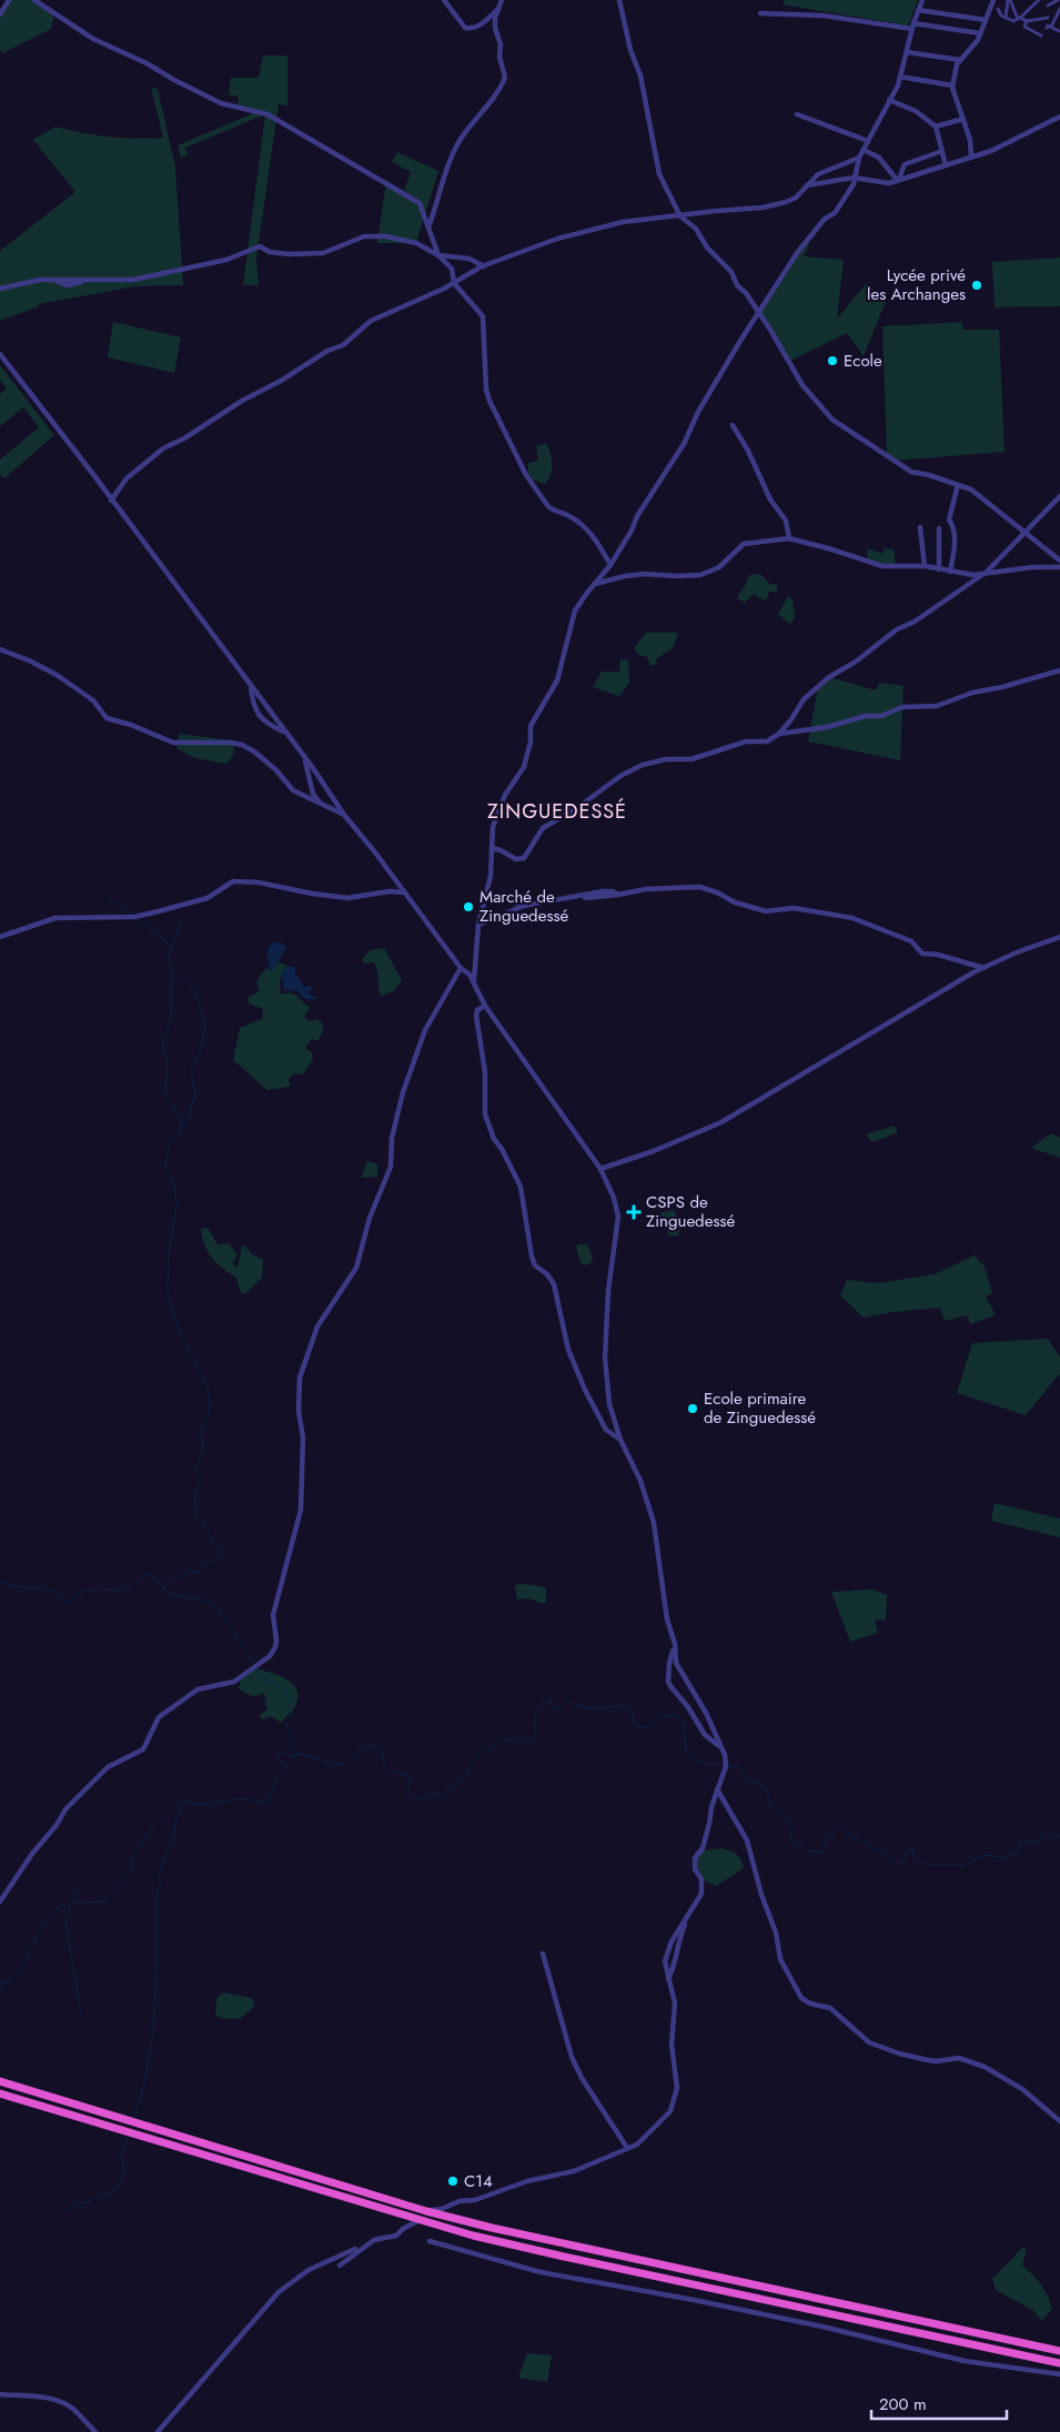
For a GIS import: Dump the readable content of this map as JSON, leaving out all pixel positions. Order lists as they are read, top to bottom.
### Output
{
  "districts": ["ZINGUEDESSÉ"],
  "places": {
    "other": [
      "Lycée privé les Archanges",
      "Ecole",
      "Marché de Zinguedessé",
      "Ecole primaire de Zinguedessé",
      "C14"
    ],
    "health": ["CSPS de Zinguedessé"]
  },
  "scale_bar": "200 m"
}
